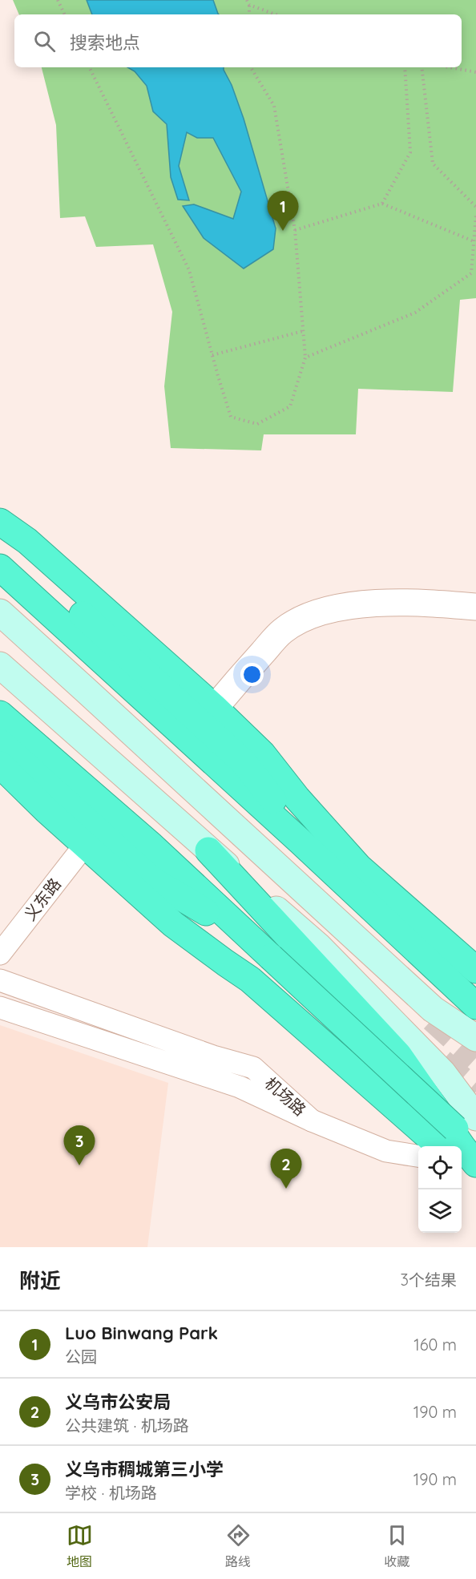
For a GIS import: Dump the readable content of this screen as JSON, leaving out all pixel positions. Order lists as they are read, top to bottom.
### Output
{
  "streets": {
    "street": ["义东路", "机场路"]
  },
  "page": {
    "search": "搜索地点",
    "pins": ["1", "3", "2"],
    "heading": ["附近", "3个结果"],
    "list": [
      {
        "mark": "1",
        "name": "Luo Binwang Park",
        "note": "公园",
        "value": "160 m"
      },
      {
        "mark": "2",
        "name": "义乌市公安局",
        "note": "公共建筑 · 机场路",
        "value": "190 m"
      },
      {
        "mark": "3",
        "name": "义乌市稠城第三小学",
        "note": "学校 · 机场路",
        "value": "190 m"
      }
    ],
    "nav": ["地图", "路线", "收藏"]
  }
}
